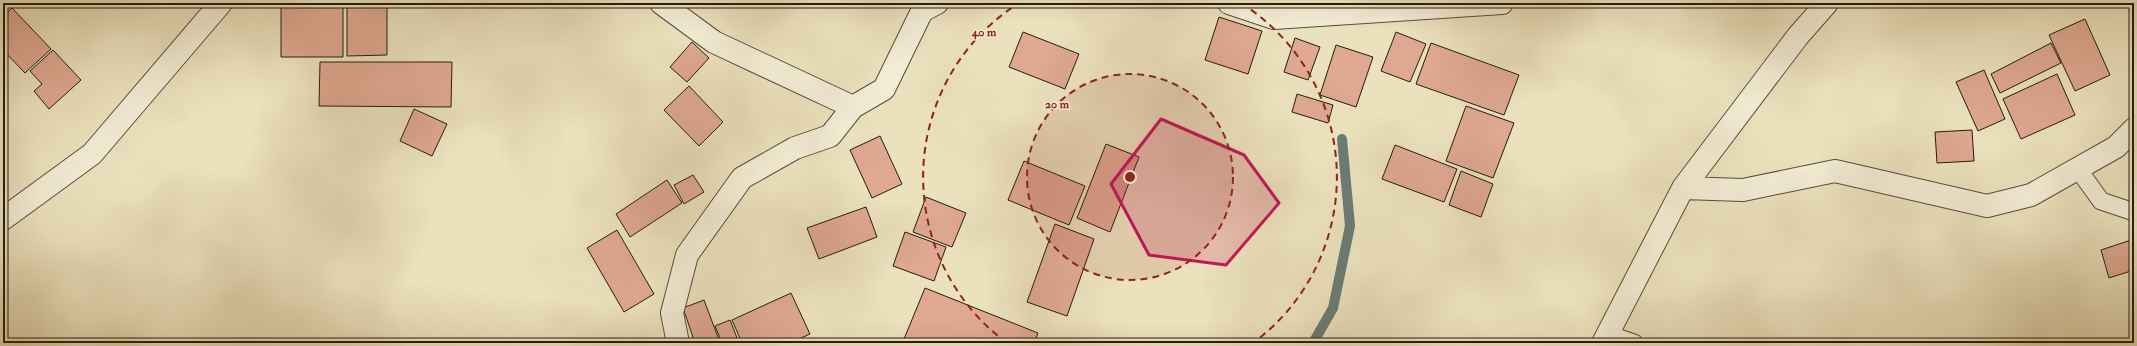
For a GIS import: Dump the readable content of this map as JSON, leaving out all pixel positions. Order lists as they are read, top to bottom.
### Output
{
  "rings": ["40 m", "20 m"]
}
